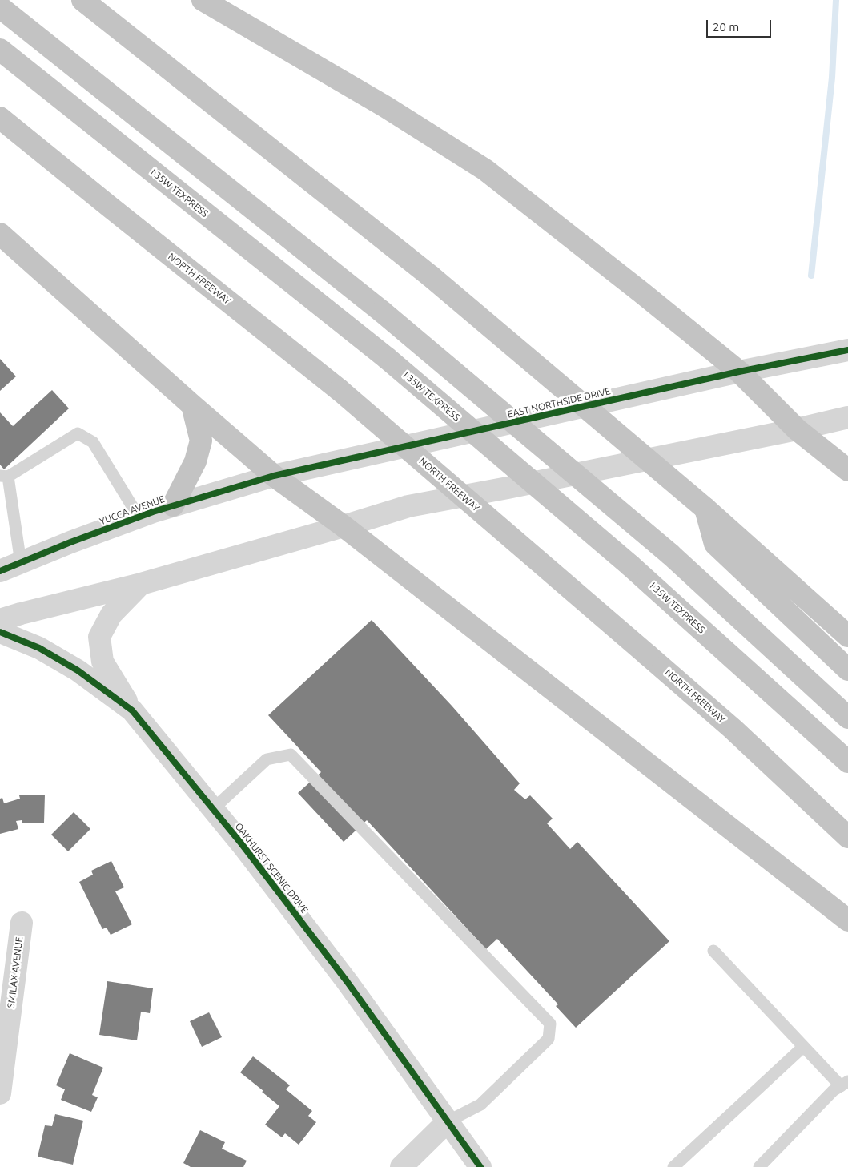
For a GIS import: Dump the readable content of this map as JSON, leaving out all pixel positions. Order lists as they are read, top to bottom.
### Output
{
  "streets": {
    "highway": ["I 35W TEXPRESS", "NORTH FREEWAY"],
    "street": [
      "EAST NORTHSIDE DRIVE",
      "YUCCA AVENUE",
      "OAKHURST SCENIC DRIVE",
      "SMILAX AVENUE"
    ]
  },
  "crossings": [
    ["EAST NORTHSIDE DRIVE", "YUCCA AVENUE"]
  ],
  "scale_bar": "20 m"
}
